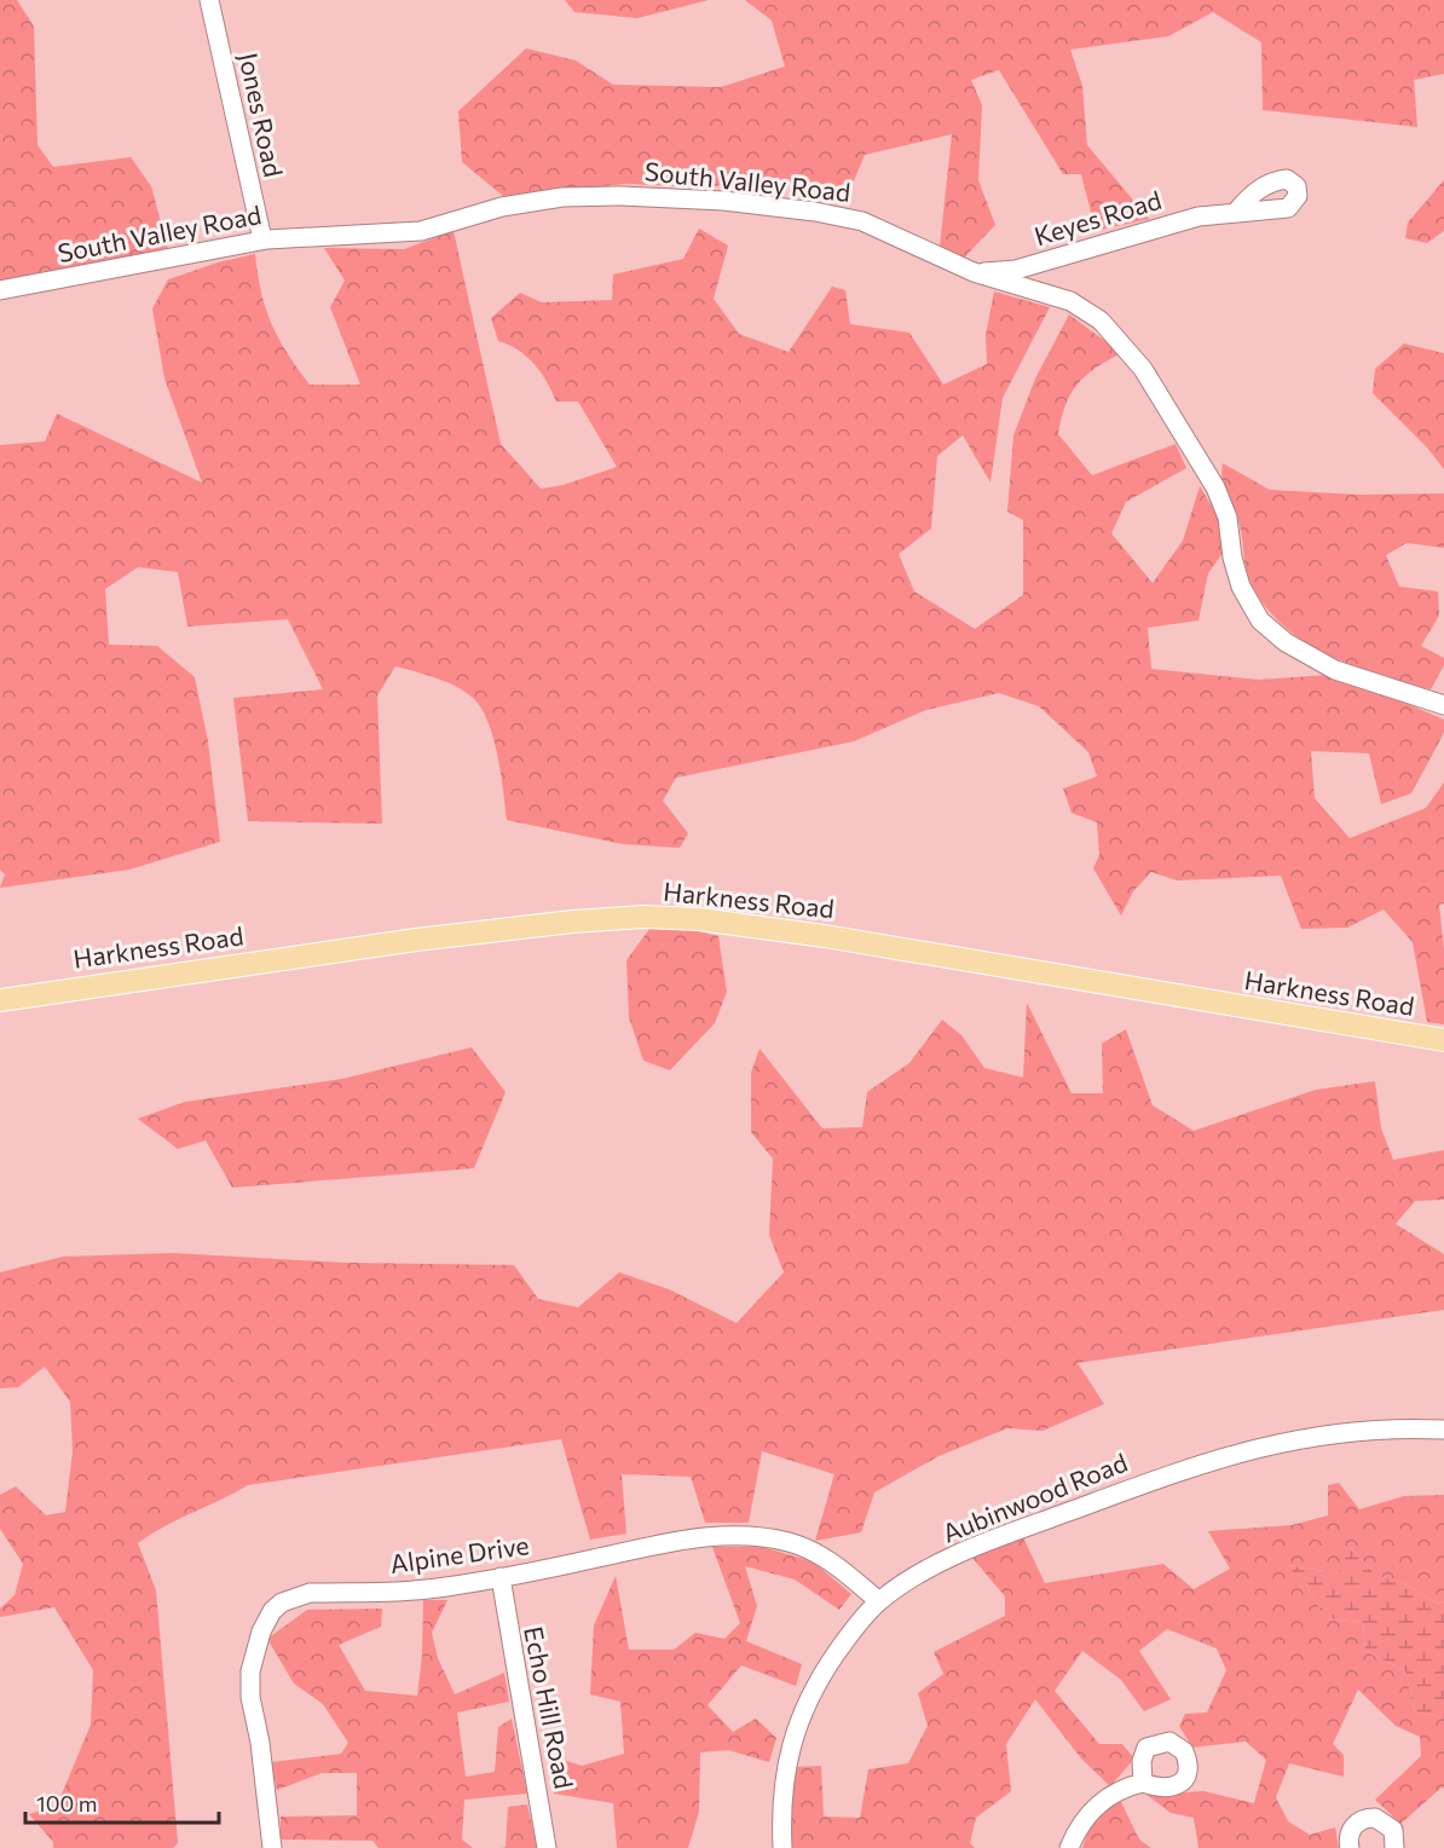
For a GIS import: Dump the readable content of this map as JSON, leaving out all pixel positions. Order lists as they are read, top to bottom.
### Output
{
  "streets": {
    "main road": ["Harkness Road"],
    "street": [
      "Jones Road",
      "South Valley Road",
      "Keyes Road",
      "Aubinwood Road",
      "Alpine Drive",
      "Echo Hill Road"
    ]
  },
  "crossings": [
    ["Jones Road", "South Valley Road"],
    ["South Valley Road", "Keyes Road"],
    ["Aubinwood Road", "Alpine Drive"],
    ["Alpine Drive", "Echo Hill Road"]
  ],
  "scale_bar": "100 m"
}
